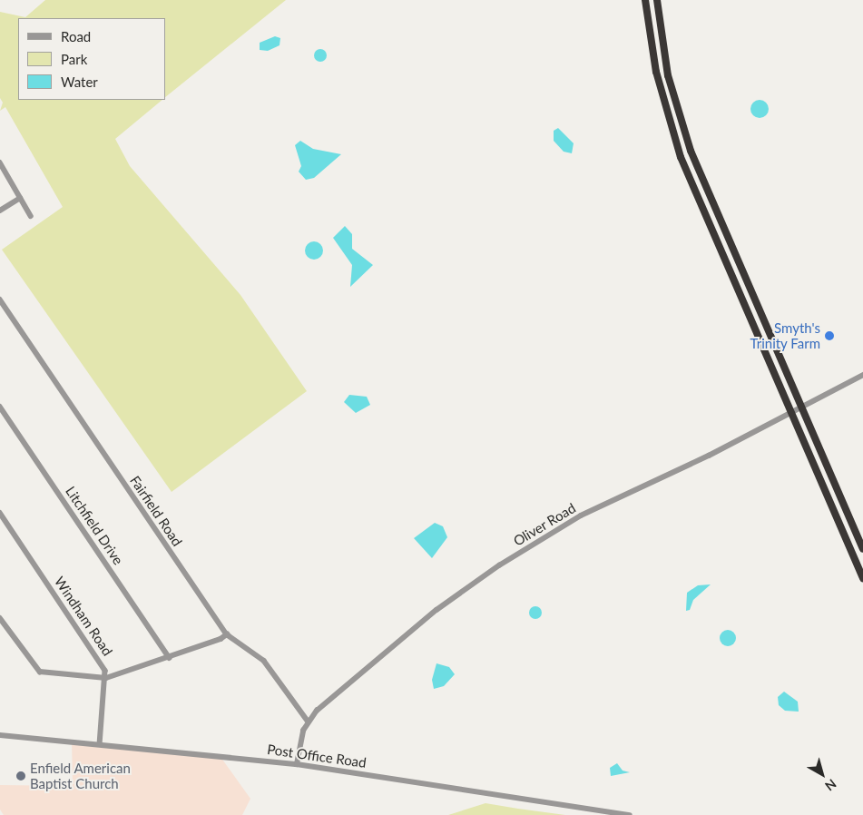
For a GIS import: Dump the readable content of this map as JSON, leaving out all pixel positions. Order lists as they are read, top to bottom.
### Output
{
  "streets": {
    "street": [
      "Fairfield Road",
      "Oliver Road",
      "Litchfield Drive",
      "Windham Road",
      "Post Office Road"
    ]
  },
  "crossings": [
    ["Fairfield Road", "Oliver Road"],
    ["Windham Road", "Post Office Road"]
  ],
  "places": ["Smyth's Trinity Farm", "Enfield American Baptist Church"],
  "legend": ["Road", "Park", "Water"],
  "north": "bottom right"
}
